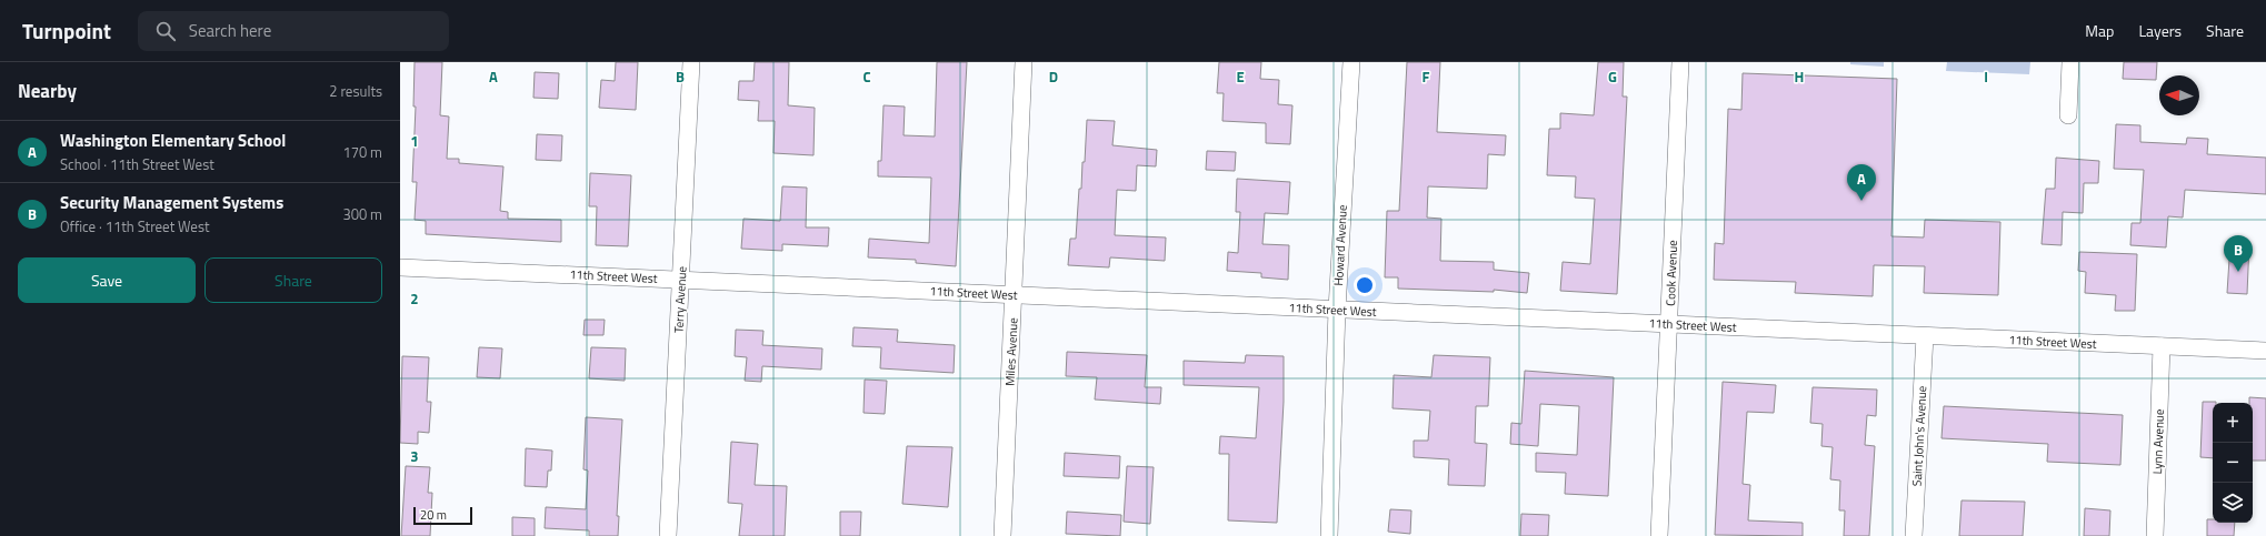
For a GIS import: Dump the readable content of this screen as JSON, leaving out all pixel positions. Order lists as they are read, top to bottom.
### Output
{
  "streets": {
    "street": [
      "Howard Avenue",
      "Cook Avenue",
      "11th Street West",
      "Terry Avenue",
      "Miles Avenue",
      "Saint John's Avenue",
      "Lynn Avenue"
    ]
  },
  "crossings": [
    ["Howard Avenue", "11th Street West"],
    ["Cook Avenue", "11th Street West"],
    ["11th Street West", "Terry Avenue"],
    ["11th Street West", "Miles Avenue"],
    ["11th Street West", "Saint John's Avenue"],
    ["11th Street West", "Lynn Avenue"]
  ],
  "scale_bar": "20 m",
  "north": "left",
  "page": {
    "header": "Turnpoint",
    "search": "Search here",
    "nav": ["Map", "Layers", "Share"],
    "heading": ["Nearby", "2 results"],
    "list": [
      {
        "mark": "A",
        "name": "Washington Elementary School",
        "note": "School · 11th Street West",
        "value": "170 m"
      },
      {
        "mark": "B",
        "name": "Security Management Systems",
        "note": "Office · 11th Street West",
        "value": "300 m"
      }
    ],
    "pins": ["A", "B"],
    "buttons": ["Save", "Share"],
    "map_buttons": ["+", "−"],
    "scale": "20 m"
  },
  "grid": {
    "columns": [
      "A",
      "B",
      "C",
      "D",
      "E",
      "F",
      "G",
      "H",
      "I"
    ],
    "rows": ["1", "2", "3"]
  }
}
